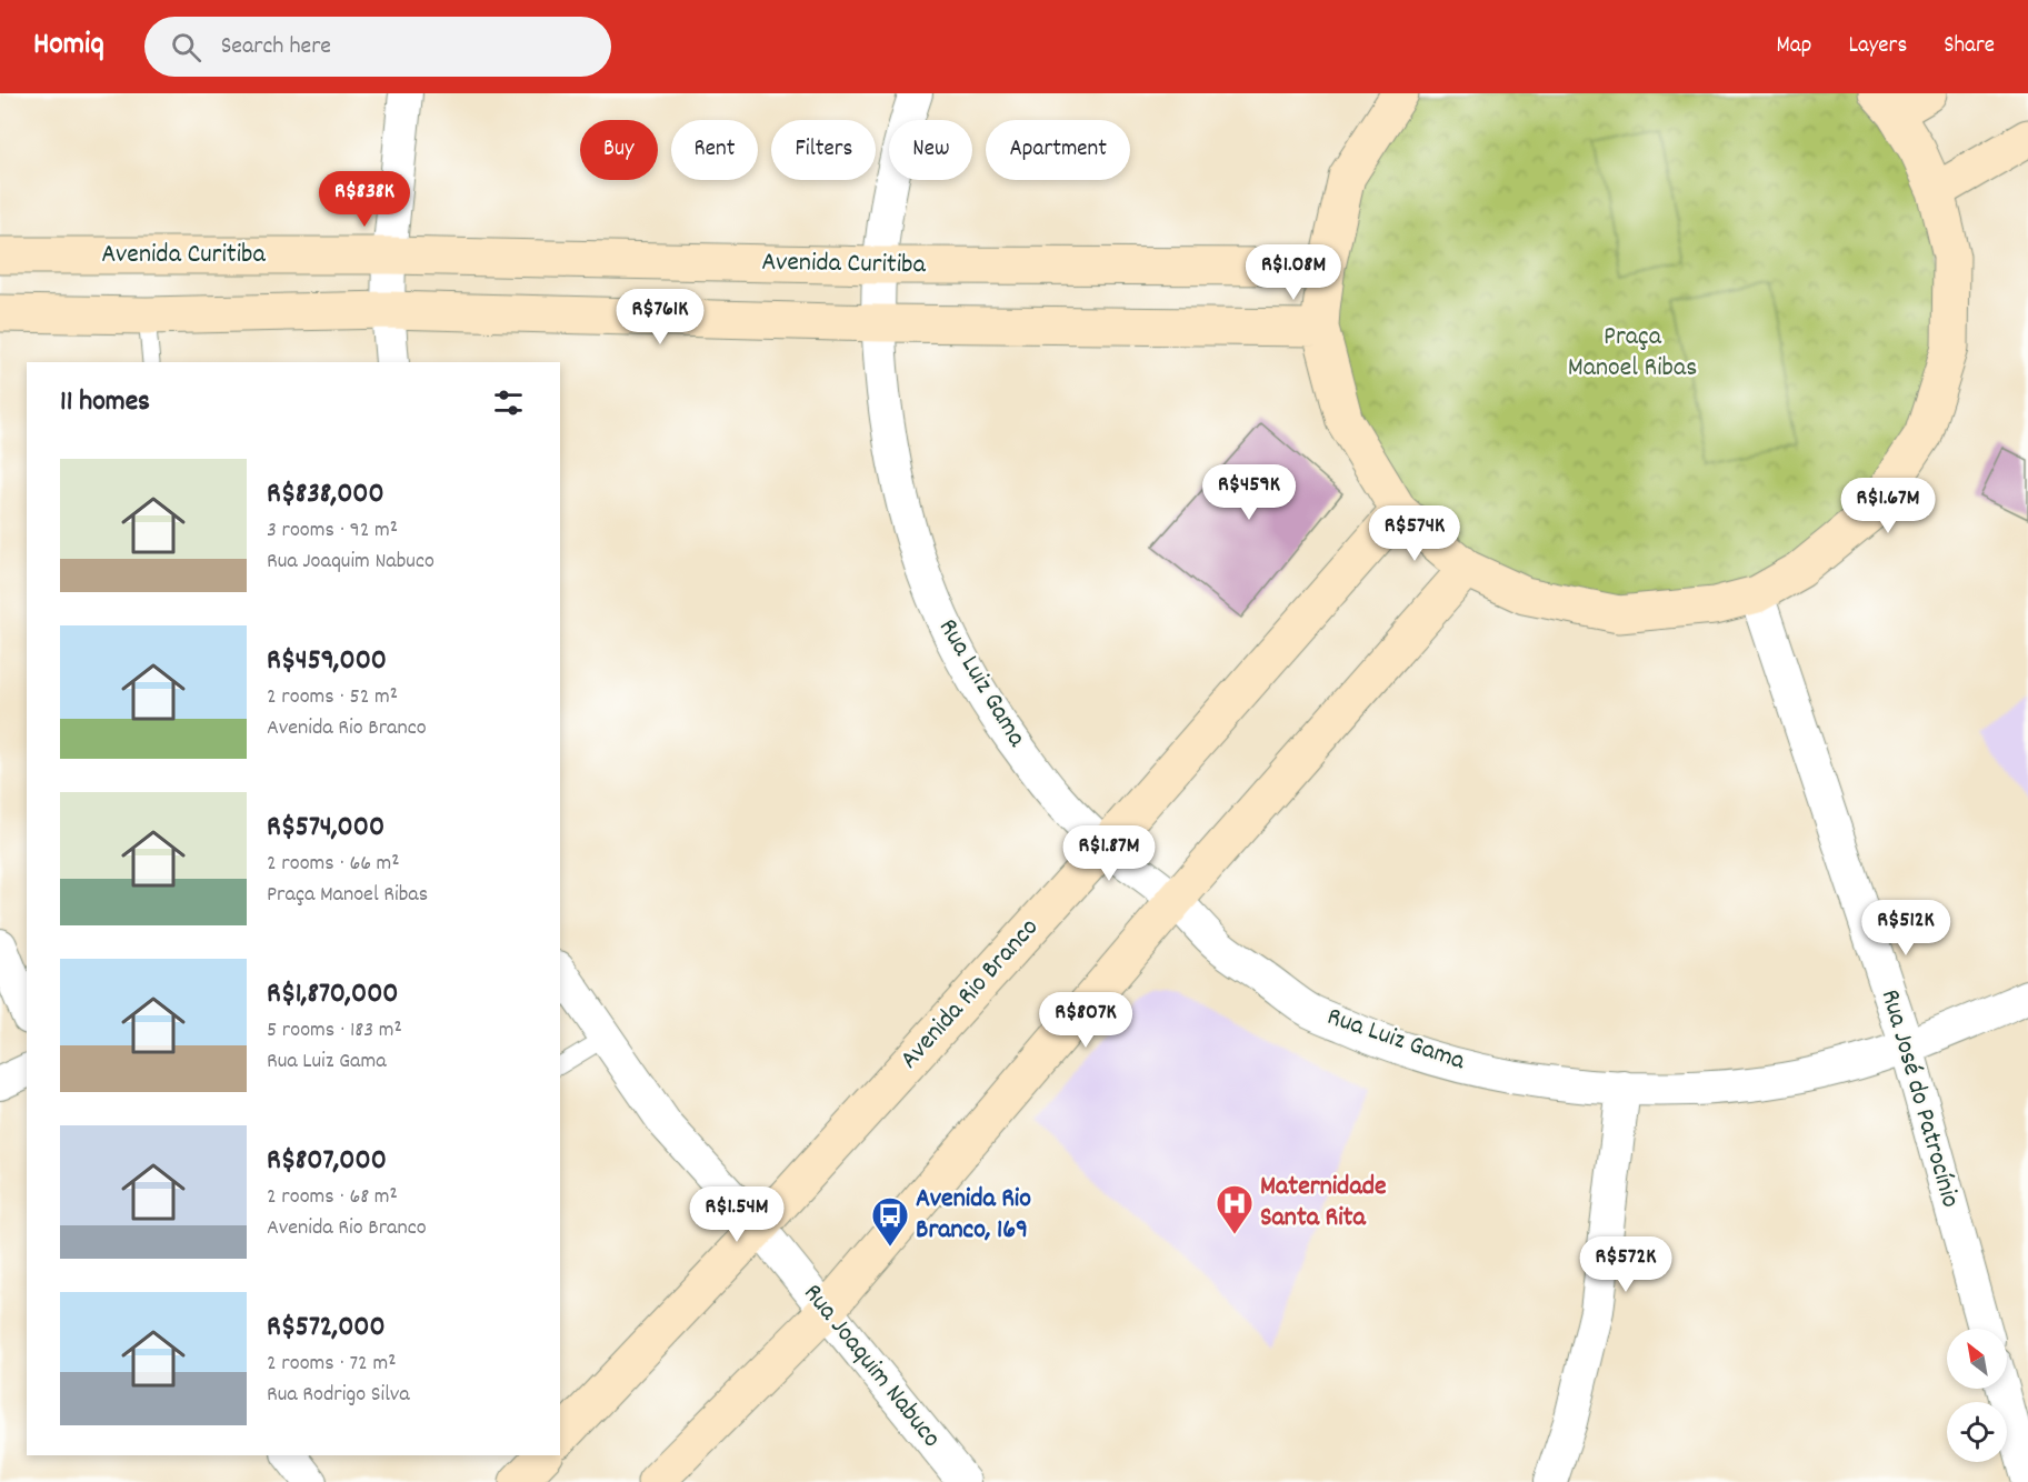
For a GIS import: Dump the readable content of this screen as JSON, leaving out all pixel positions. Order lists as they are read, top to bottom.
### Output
{
  "streets": {
    "main road": ["Avenida Curitiba", "Avenida Rio Branco"],
    "street": ["Rua Luiz Gama", "Rua José do Patrocínio", "Rua Joaquim Nabuco"]
  },
  "crossings": [
    ["Avenida Curitiba", "Rua Luiz Gama"],
    ["Rua Luiz Gama", "Avenida Rio Branco"],
    ["Rua Luiz Gama", "Rua José do Patrocínio"],
    ["Avenida Rio Branco", "Rua Joaquim Nabuco"]
  ],
  "parks": ["Praça Manoel Ribas"],
  "places": {
    "hospital": ["Maternidade Santa Rita"],
    "bus stop": ["Avenida Rio Branco, 169"]
  },
  "north": "top left",
  "page": {
    "header": "Homiq",
    "search": "Search here",
    "nav": ["Map", "Layers", "Share"],
    "chip": [
      "Buy",
      "Rent",
      "Filters",
      "New",
      "Apartment"
    ],
    "price": [
      "R$838K",
      "R$1.08M",
      "R$761K",
      "R$459K",
      "R$1.67M",
      "R$574K",
      "R$1.87M",
      "R$512K",
      "R$807K",
      "R$1.54M",
      "R$572K"
    ],
    "heading": "11 homes",
    "list": [
      {
        "name": "R$838,000",
        "note": "3 rooms · 92 m² · Rua Joaquim Nabuco"
      },
      {
        "name": "R$459,000",
        "note": "2 rooms · 52 m² · Avenida Rio Branco"
      },
      {
        "name": "R$574,000",
        "note": "2 rooms · 66 m² · Praça Manoel Ribas"
      },
      {
        "name": "R$1,870,000",
        "note": "5 rooms · 183 m² · Rua Luiz Gama"
      },
      {
        "name": "R$807,000",
        "note": "2 rooms · 68 m² · Avenida Rio Branco"
      },
      {
        "name": "R$572,000",
        "note": "2 rooms · 72 m² · Rua Rodrigo Silva"
      }
    ]
  }
}
